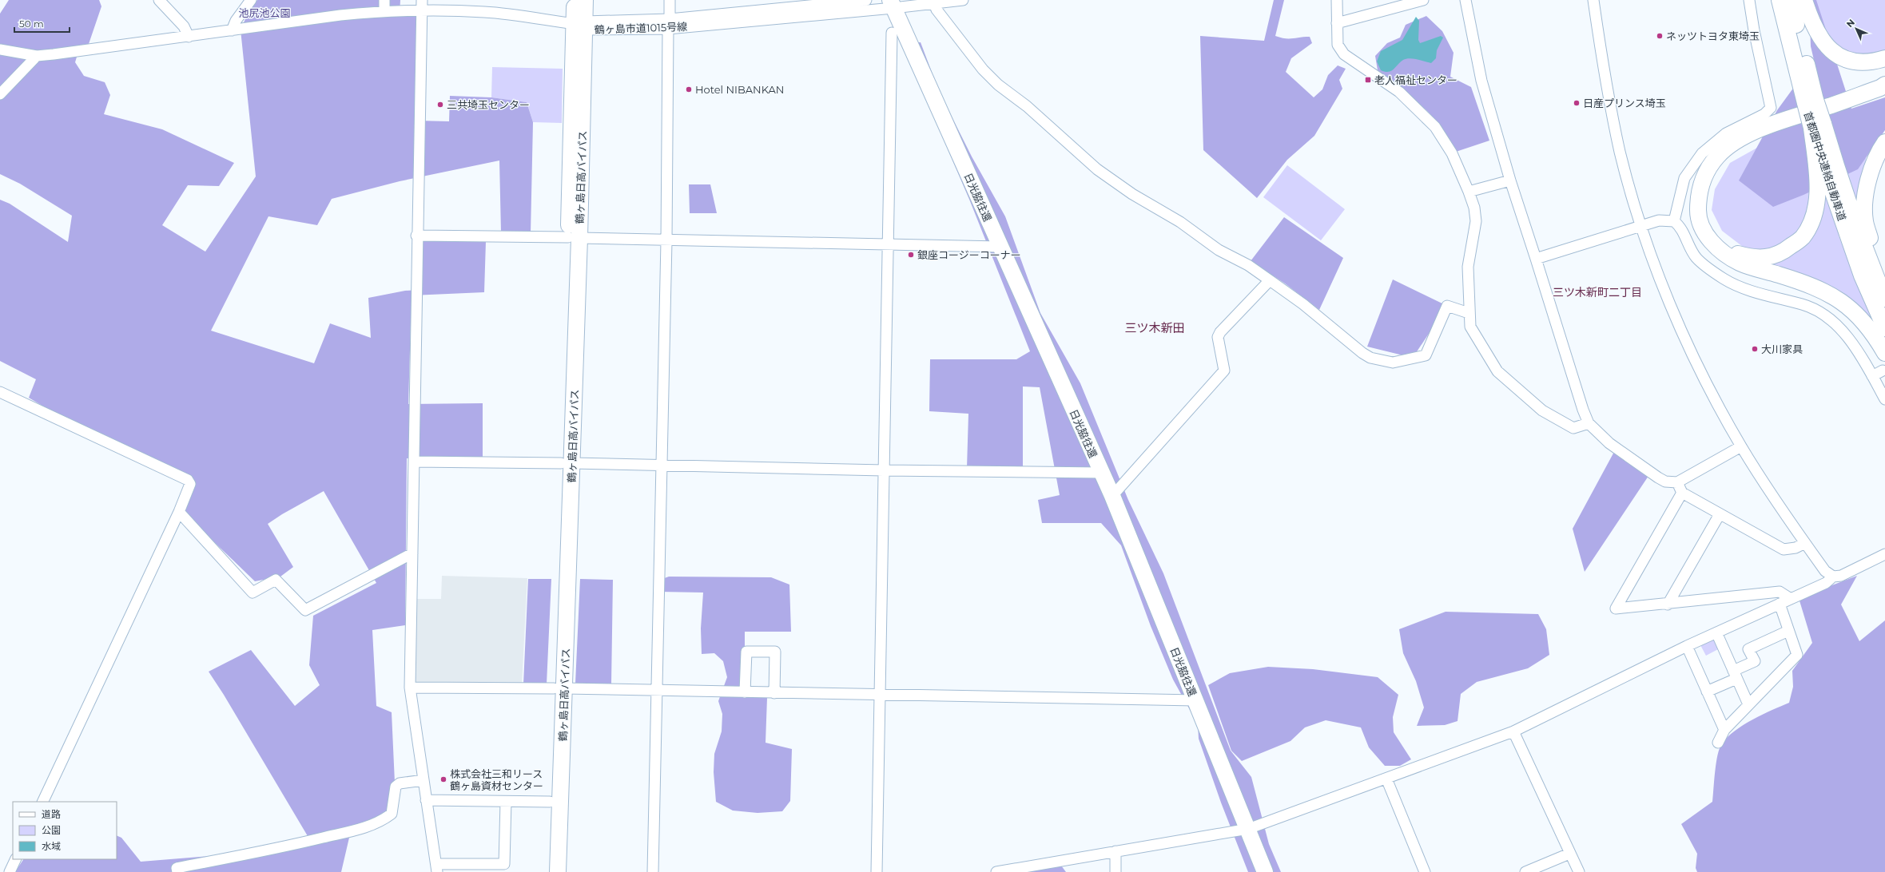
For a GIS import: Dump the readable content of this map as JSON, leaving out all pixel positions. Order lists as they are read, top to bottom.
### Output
{
  "streets": {
    "highway": ["首都圏中央連絡自動車道", "鶴ヶ島日高バイパス", "日光脇往還"],
    "street": ["鶴ヶ島市道1015号線"]
  },
  "crossings": [
    ["鶴ヶ島市道1015号線", "鶴ヶ島日高バイパス"],
    ["鶴ヶ島市道1015号線", "日光脇往還"]
  ],
  "districts": ["三ツ木新町二丁目", "三ツ木新田"],
  "parks": ["池尻池公園"],
  "places": {
    "other": [
      "ネッツトヨタ東埼玉",
      "Hotel NIBANKAN",
      "日産プリンス埼玉",
      "三共埼玉センター",
      "銀座コージーコーナー",
      "大川家具",
      "株式会社三和リース 鶴ヶ島資材センター"
    ],
    "transit": ["老人福祉センター"]
  },
  "legend": ["道路", "公園", "水域"],
  "scale_bar": "50 m",
  "north": "top left"
}
